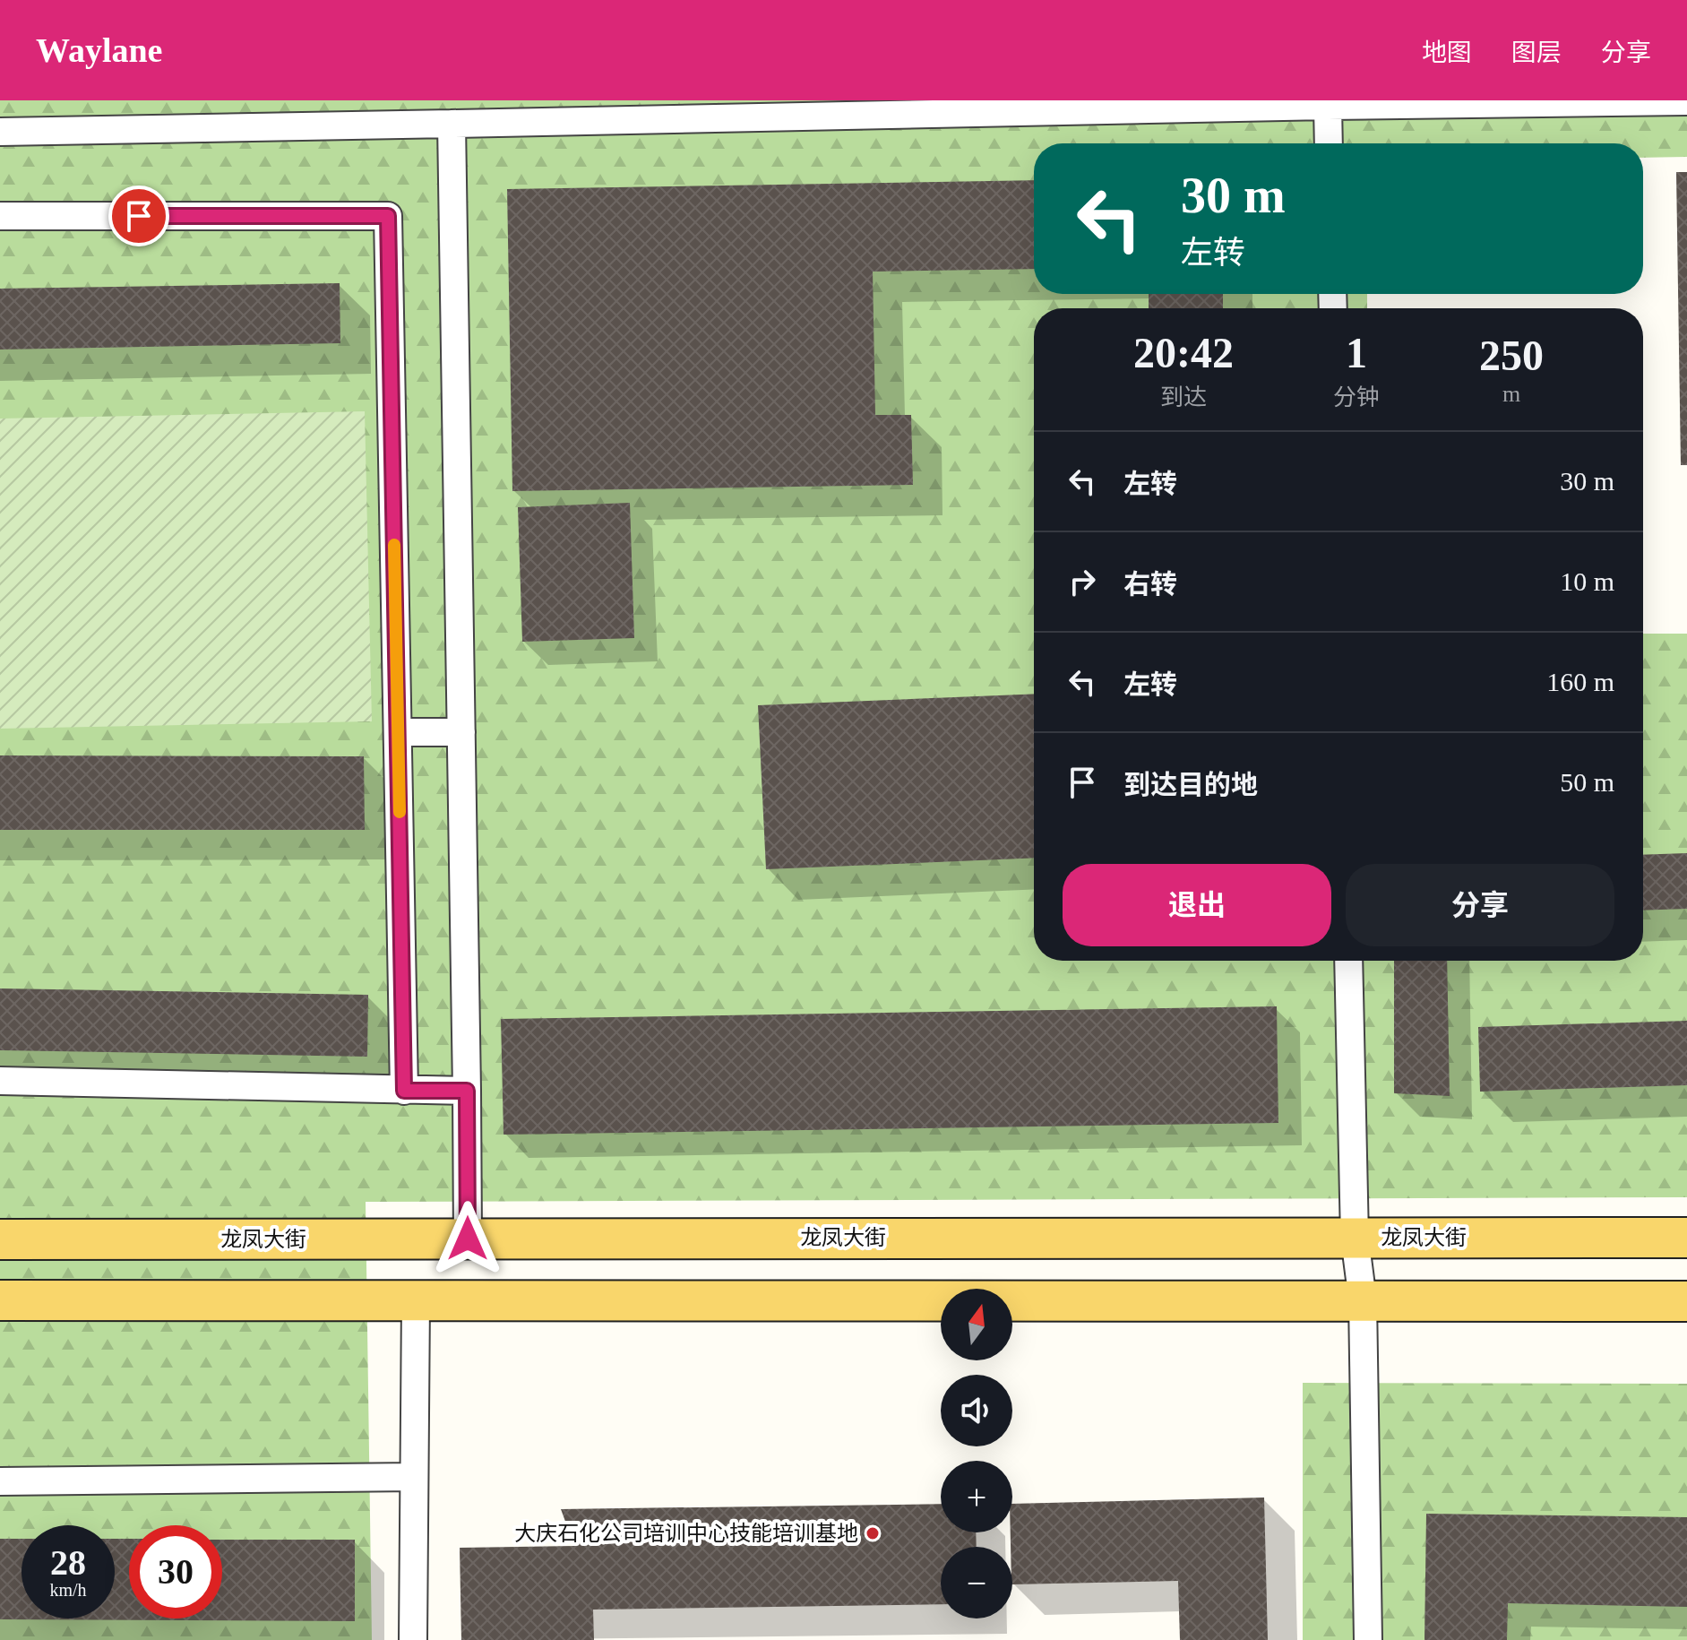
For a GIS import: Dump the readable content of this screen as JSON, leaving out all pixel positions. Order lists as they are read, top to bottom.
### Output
{
  "streets": {
    "main road": ["龙凤大街"]
  },
  "places": ["大庆石化公司培训中心技能培训基地"],
  "north": "top",
  "page": {
    "header": "Waylane",
    "nav": ["地图", "图层", "分享"],
    "turn": ["30 m", "左转"],
    "eta": [
      "20:42",
      "到达",
      "1",
      "分钟",
      "250",
      "m"
    ],
    "list": [
      {
        "name": "左转",
        "value": "30 m"
      },
      {
        "name": "右转",
        "value": "10 m"
      },
      {
        "name": "左转",
        "value": "160 m"
      },
      {
        "name": "到达目的地",
        "value": "50 m"
      }
    ],
    "buttons": ["退出", "分享"],
    "map_buttons": ["+", "−"],
    "speed": "28 km/h",
    "limit": "30"
  }
}
